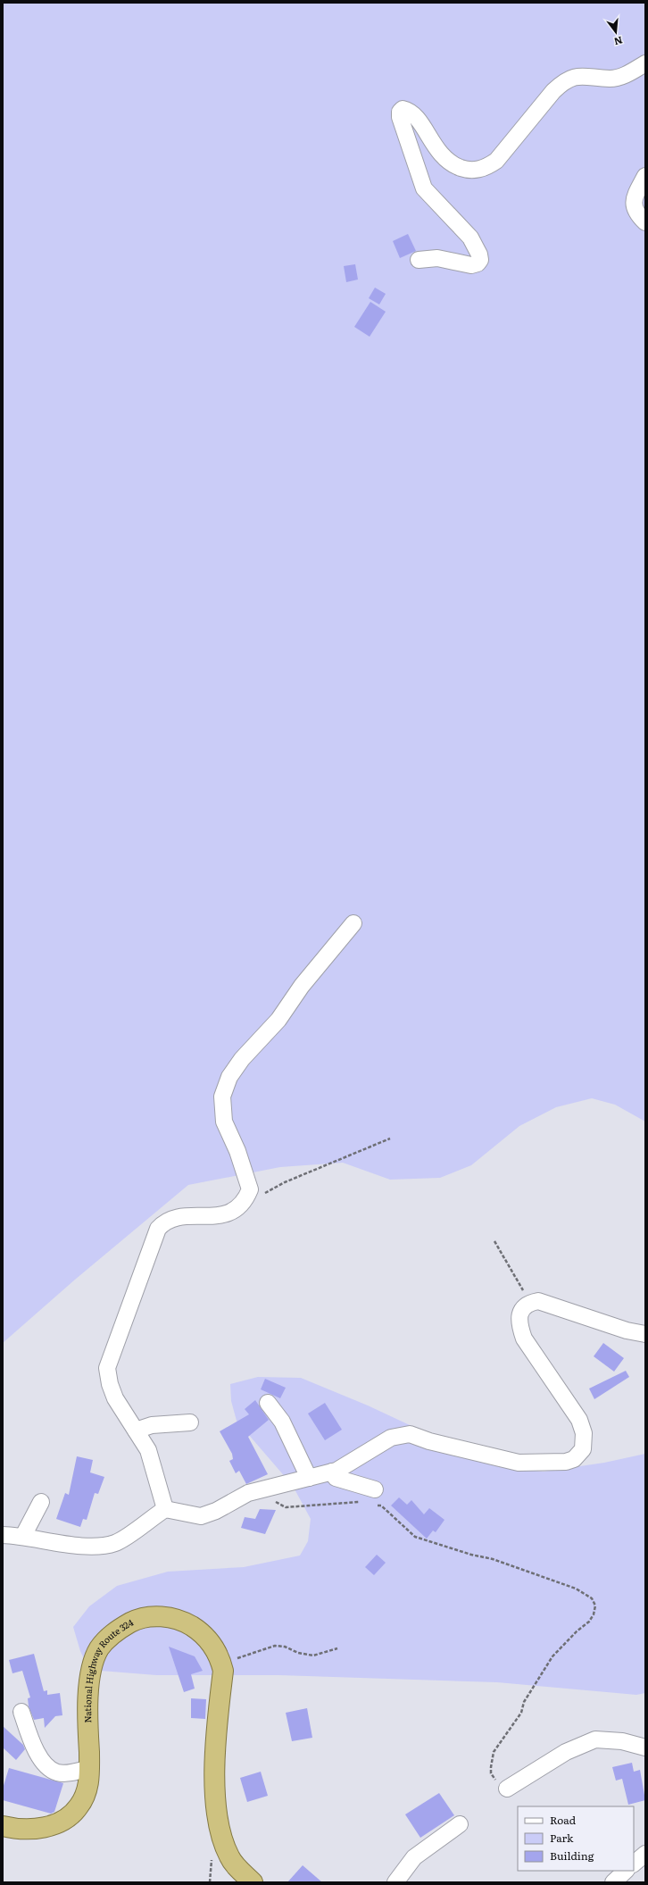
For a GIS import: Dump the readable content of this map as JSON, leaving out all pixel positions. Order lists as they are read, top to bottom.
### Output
{
  "streets": {
    "highway": ["National Highway Route 324"]
  },
  "legend": ["Road", "Park", "Building"],
  "north": "bottom"
}
